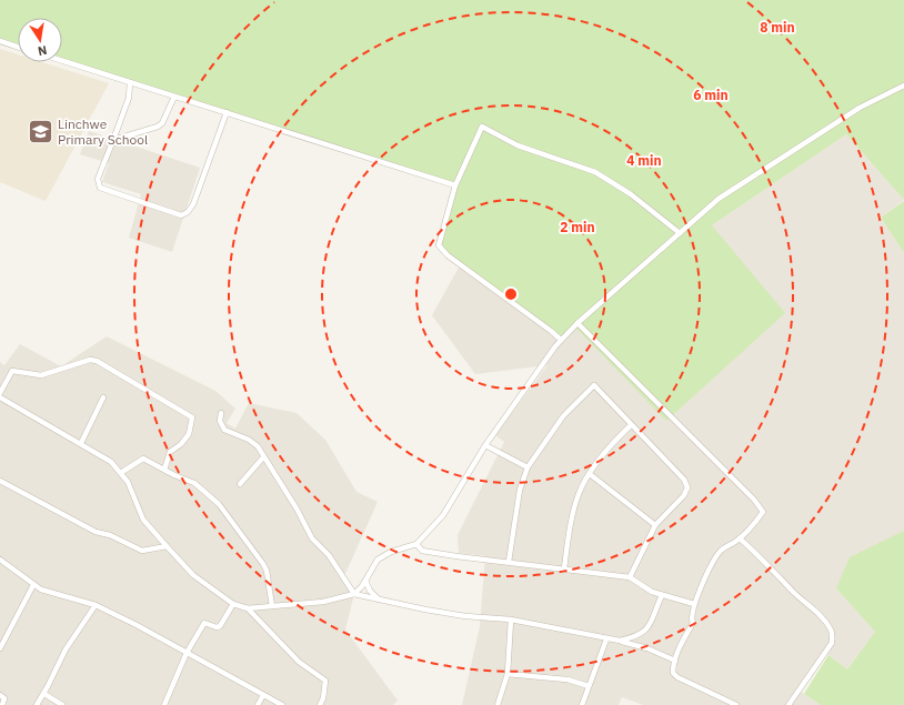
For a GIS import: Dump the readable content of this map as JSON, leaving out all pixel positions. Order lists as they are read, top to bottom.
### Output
{
  "places": {
    "school or university": ["Linchwe Primary School"]
  },
  "north": "bottom",
  "rings": [
    "8 min",
    "6 min",
    "4 min",
    "2 min"
  ]
}
